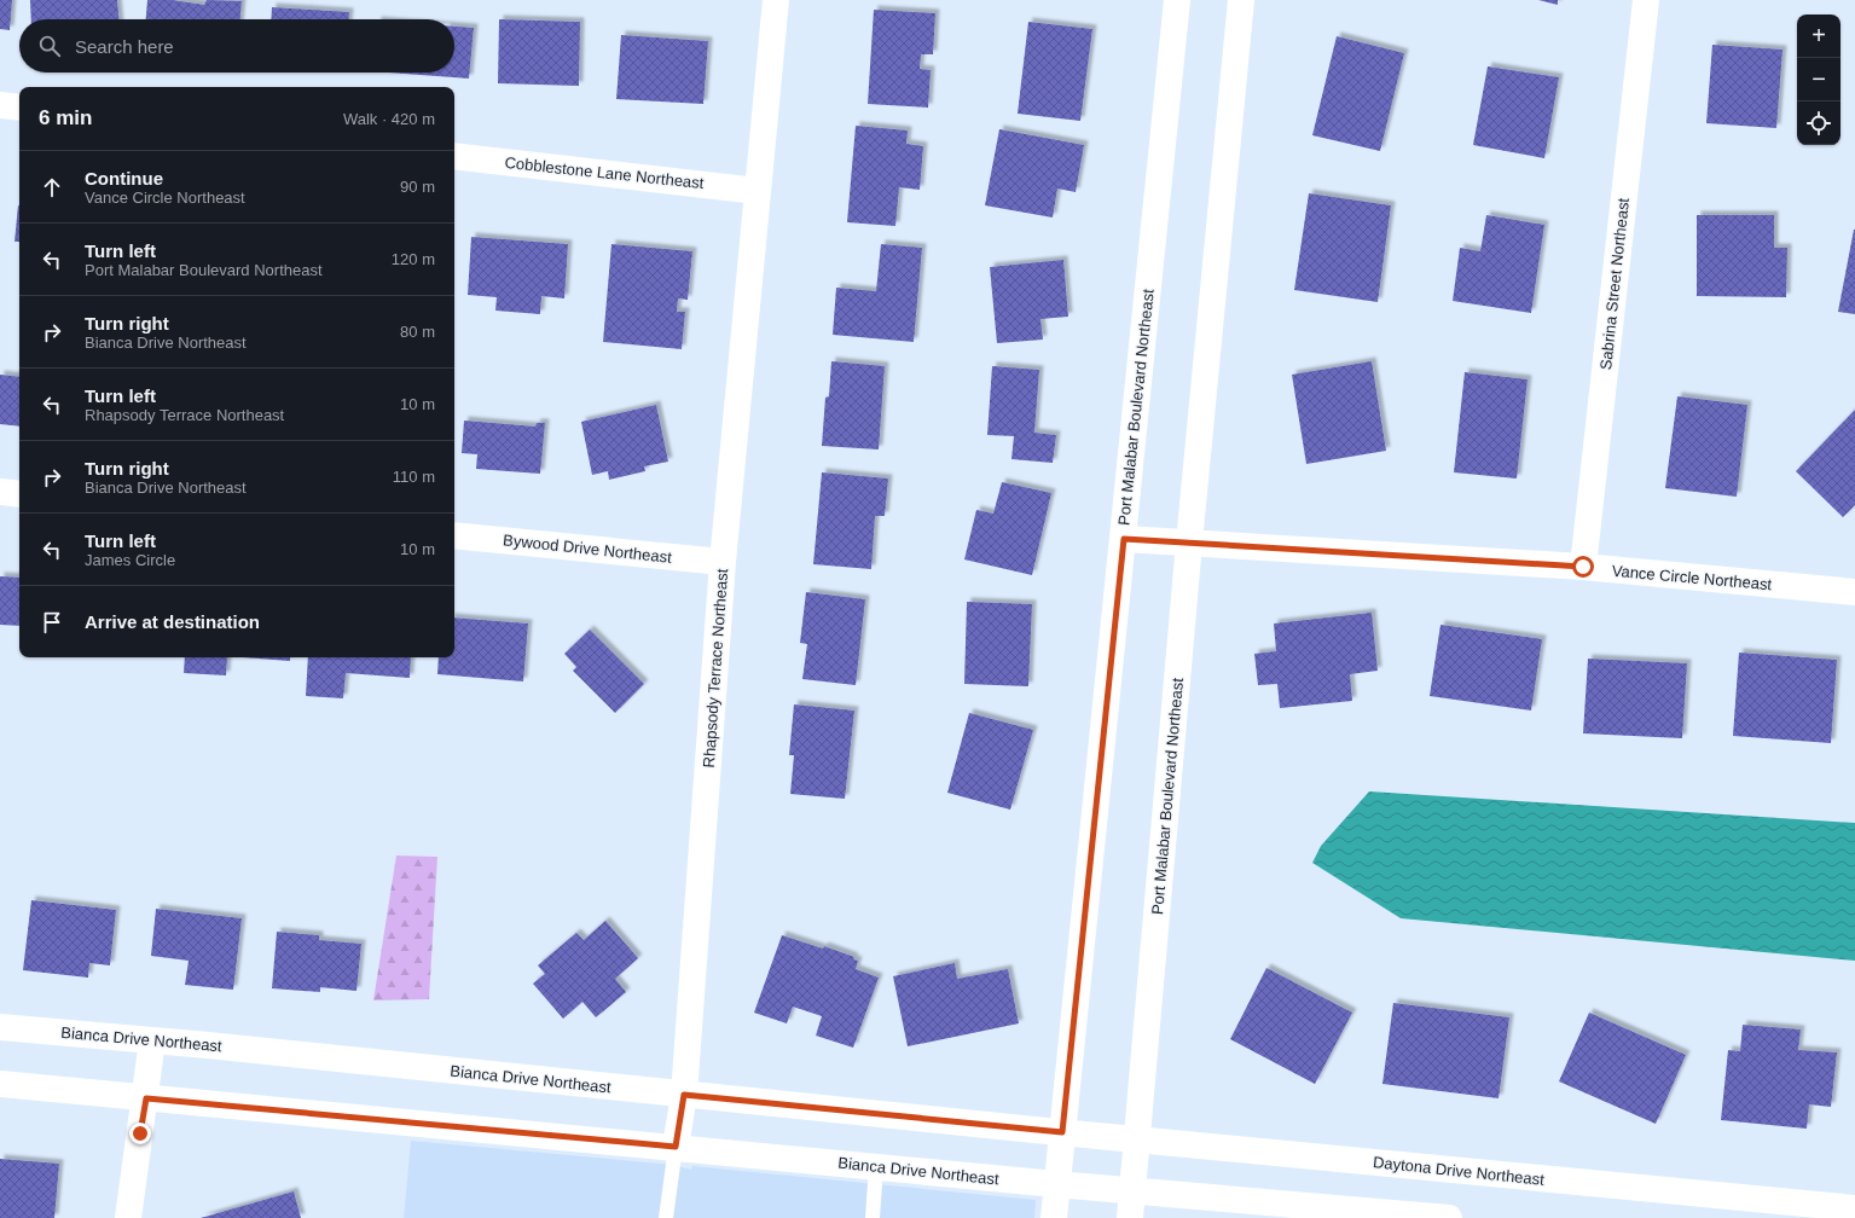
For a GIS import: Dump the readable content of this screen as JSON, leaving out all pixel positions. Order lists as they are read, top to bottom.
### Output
{
  "streets": {
    "street": [
      "Cobblestone Lane Northeast",
      "Sabrina Street Northeast",
      "Port Malabar Boulevard Northeast",
      "Bywood Drive Northeast",
      "Vance Circle Northeast",
      "Rhapsody Terrace Northeast",
      "Bianca Drive Northeast",
      "Daytona Drive Northeast"
    ]
  },
  "crossings": [
    ["Cobblestone Lane Northeast", "Rhapsody Terrace Northeast"],
    ["Sabrina Street Northeast", "Vance Circle Northeast"],
    ["Port Malabar Boulevard Northeast", "Vance Circle Northeast"],
    ["Port Malabar Boulevard Northeast", "Bianca Drive Northeast"],
    ["Port Malabar Boulevard Northeast", "Daytona Drive Northeast"],
    ["Bywood Drive Northeast", "Rhapsody Terrace Northeast"],
    ["Rhapsody Terrace Northeast", "Bianca Drive Northeast"],
    ["Bianca Drive Northeast", "Daytona Drive Northeast"]
  ],
  "page": {
    "map_buttons": ["+", "−"],
    "search": "Search here",
    "heading": ["6 min", "Walk · 420 m"],
    "list": [
      ["Continue", "Vance Circle Northeast", "90 m"],
      ["Turn left", "Port Malabar Boulevard Northeast", "120 m"],
      ["Turn right", "Bianca Drive Northeast", "80 m"],
      ["Turn left", "Rhapsody Terrace Northeast", "10 m"],
      ["Turn right", "Bianca Drive Northeast", "110 m"],
      ["Turn left", "James Circle", "10 m"],
      "Arrive at destination"
    ]
  }
}
